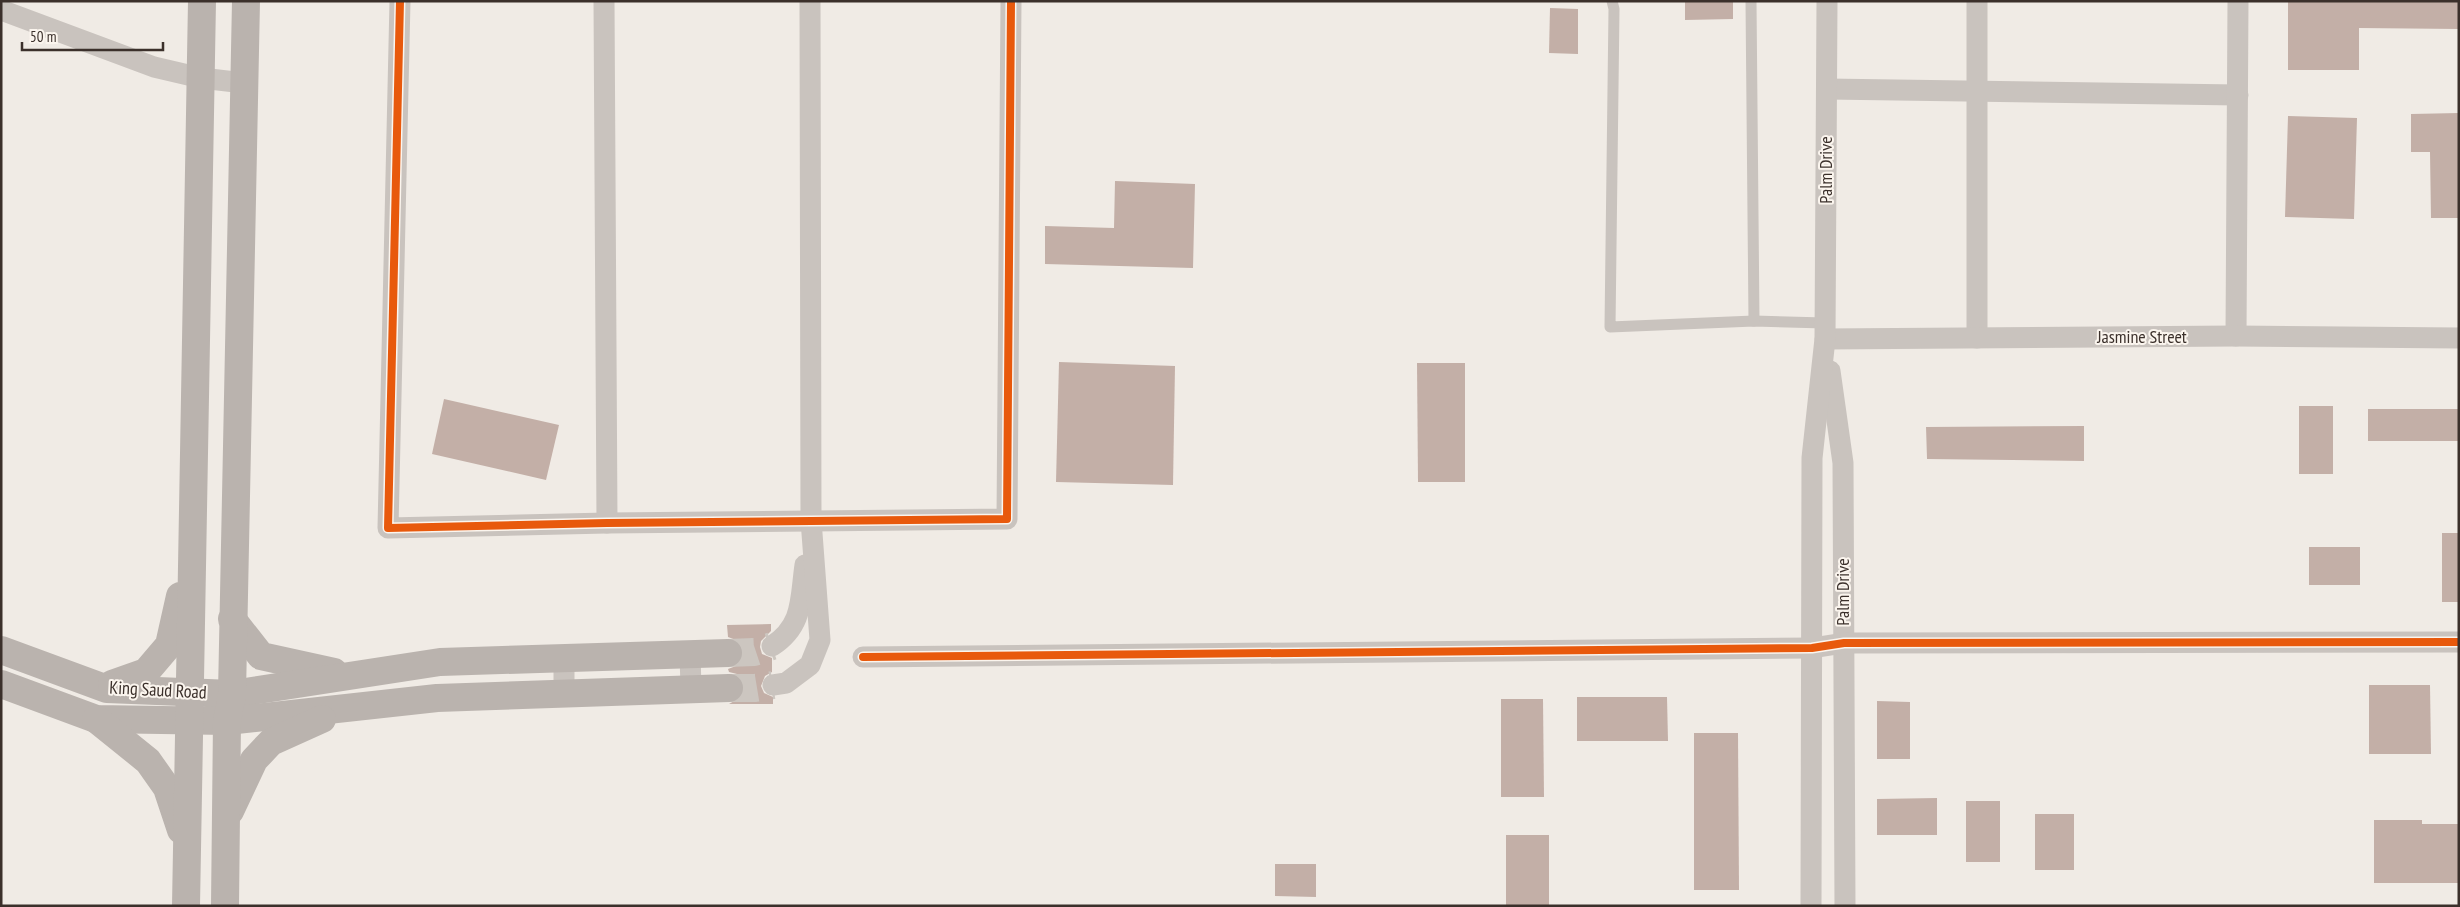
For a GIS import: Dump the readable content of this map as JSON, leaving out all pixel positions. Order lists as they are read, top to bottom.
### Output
{
  "streets": {
    "main road": ["King Saud Road"],
    "street": ["Palm Drive", "Jasmine Street"]
  },
  "crossings": [
    ["Palm Drive", "Jasmine Street"]
  ],
  "scale_bar": "50 m"
}
